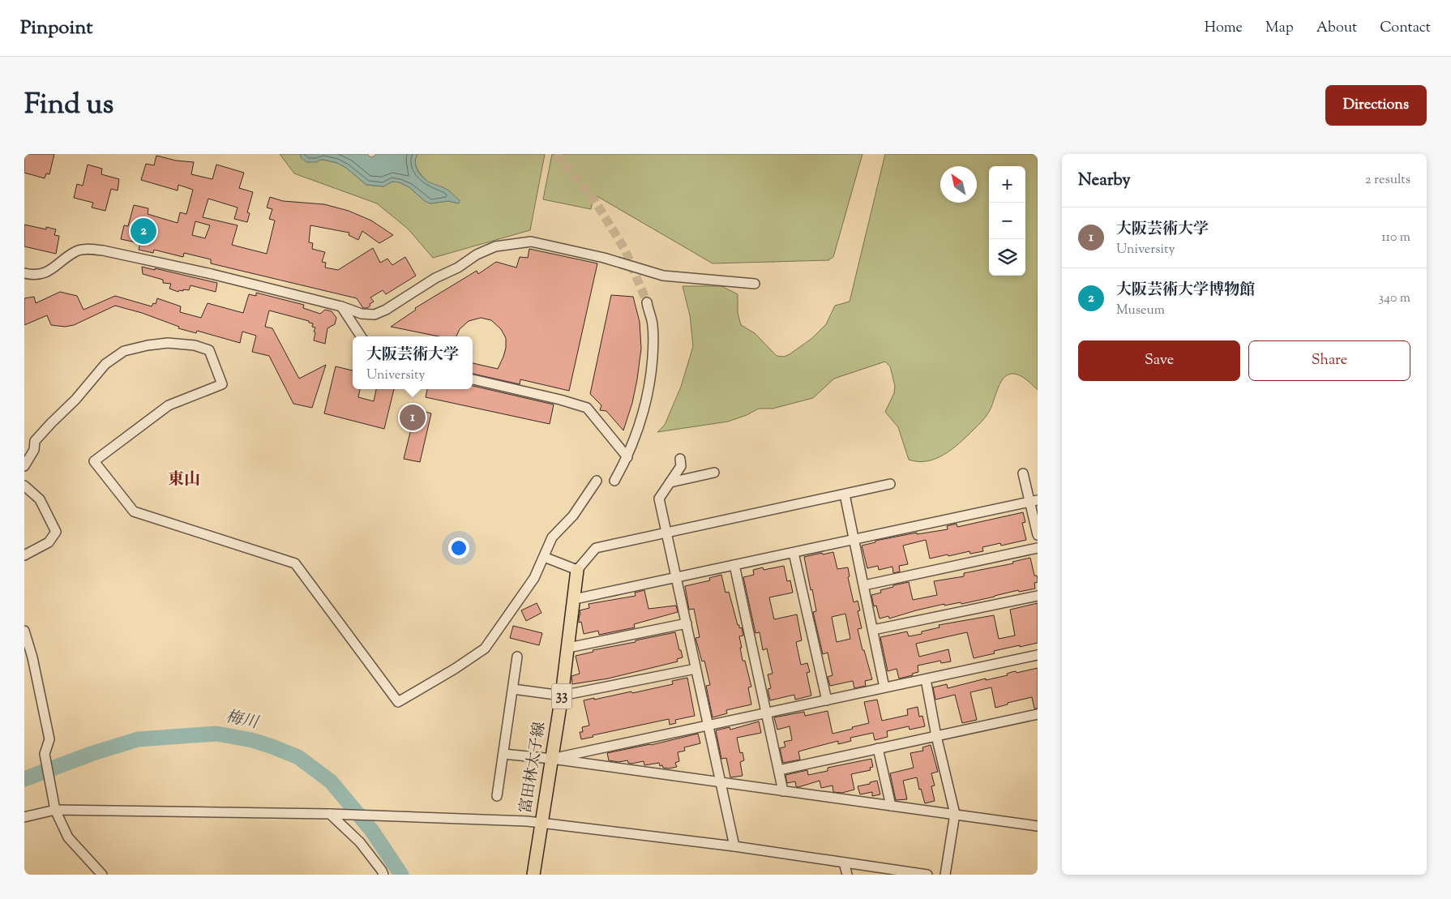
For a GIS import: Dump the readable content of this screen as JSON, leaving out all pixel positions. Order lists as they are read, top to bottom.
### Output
{
  "streets": {
    "main road": ["33", "富田林太子線"]
  },
  "districts": ["東山"],
  "water": ["梅川"],
  "north": "top left",
  "page": {
    "header": "Pinpoint",
    "nav": [
      "Home",
      "Map",
      "About",
      "Contact"
    ],
    "title": "Find us",
    "buttons": [
      "Directions",
      ["Save", "Share"]
    ],
    "heading": ["Nearby", "2 results"],
    "map_buttons": ["+", "−"],
    "list": [
      {
        "mark": "1",
        "name": "大阪芸術大学",
        "note": "University",
        "value": "110 m"
      },
      {
        "mark": "2",
        "name": "大阪芸術大学博物館",
        "note": "Museum",
        "value": "340 m"
      }
    ],
    "pins": ["2", "1"],
    "popup": ["大阪芸術大学", "University"]
  }
}
